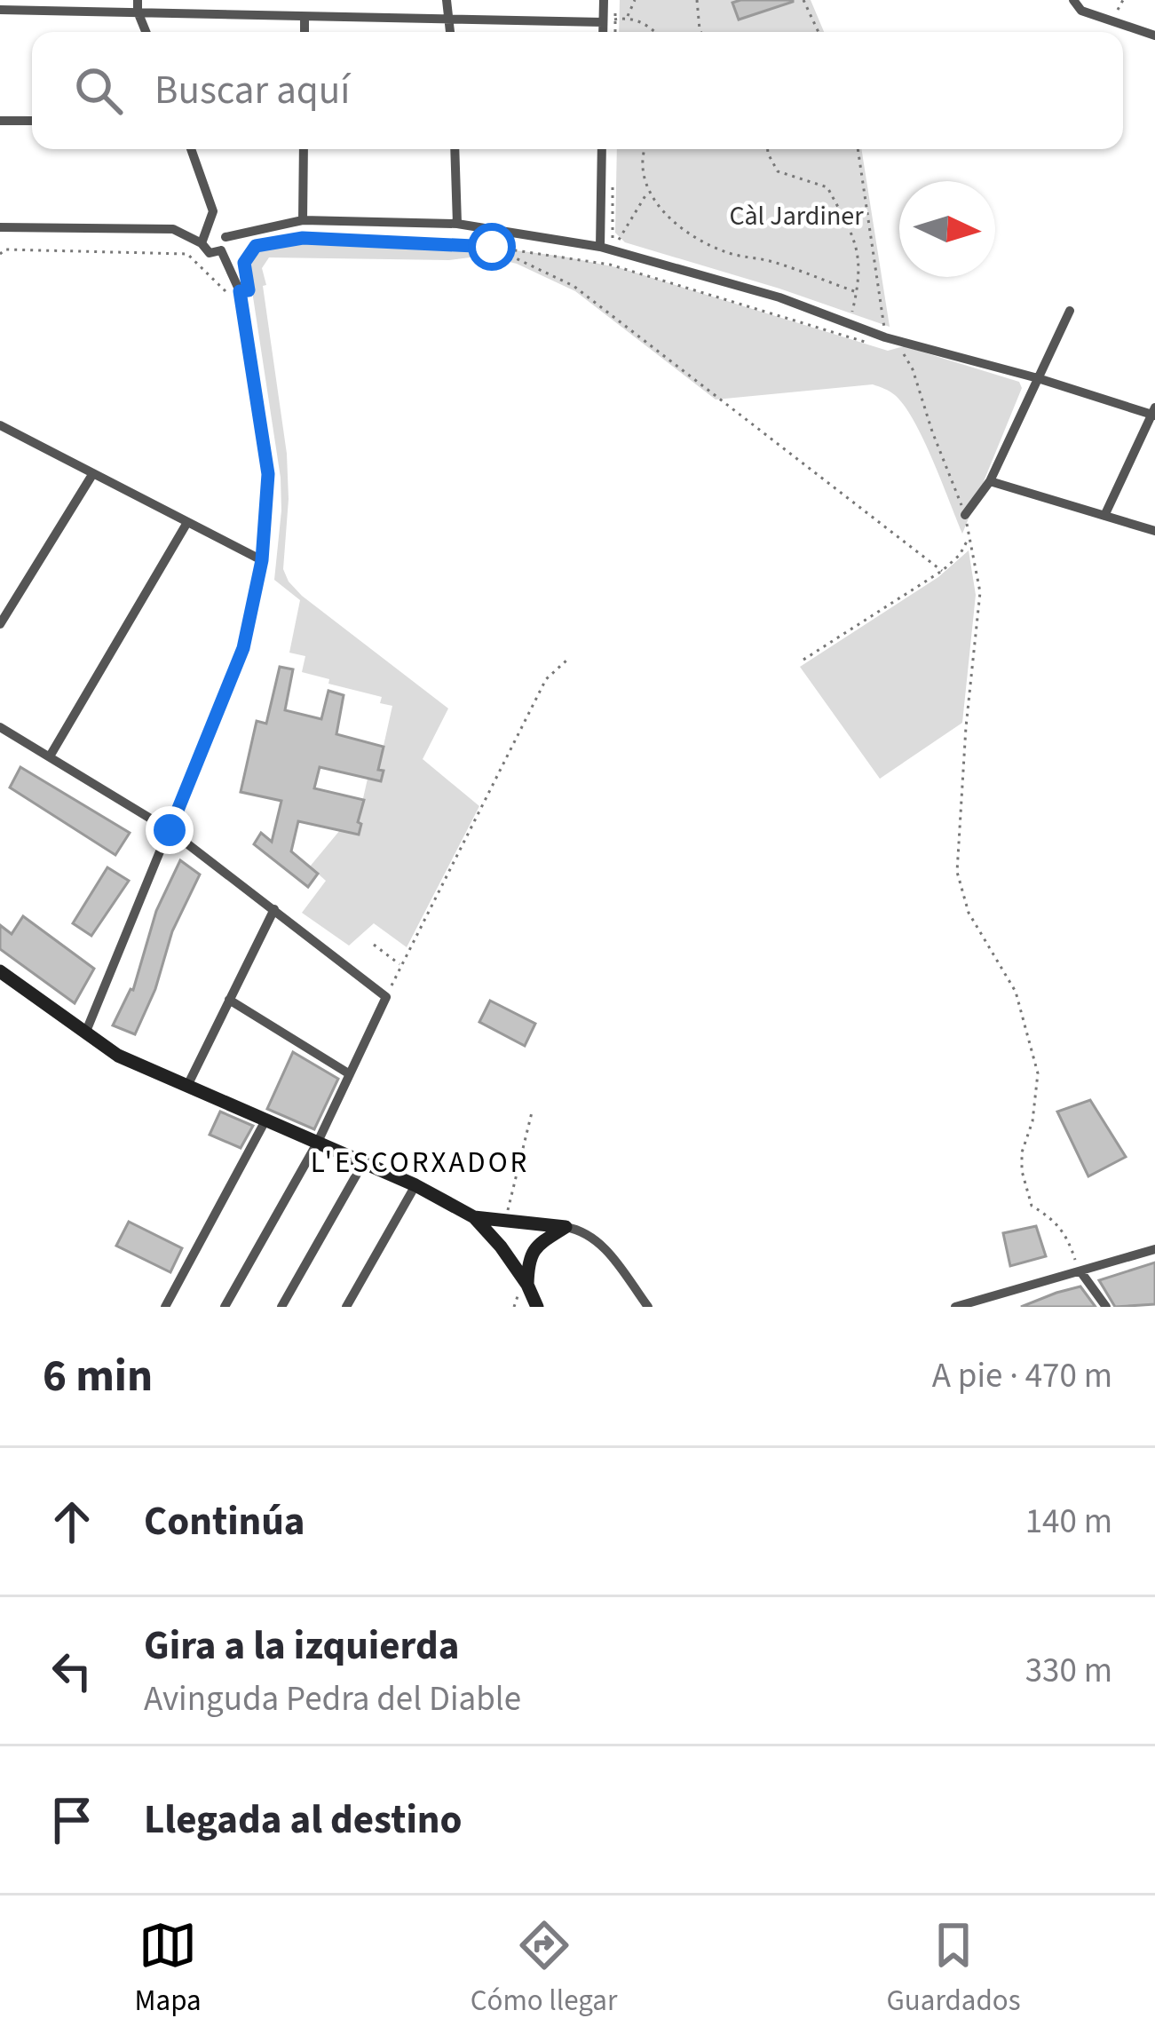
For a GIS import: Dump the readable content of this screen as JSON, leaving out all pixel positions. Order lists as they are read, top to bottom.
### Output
{
  "districts": ["L'ESCORXADOR"],
  "parks": ["Càl Jardiner"],
  "north": "right",
  "page": {
    "search": "Buscar aquí",
    "heading": ["6 min", "A pie · 470 m"],
    "list": [
      ["Continúa", "140 m"],
      ["Gira a la izquierda", "Avinguda Pedra del Diable", "330 m"],
      "Llegada al destino"
    ],
    "nav": ["Mapa", "Cómo llegar", "Guardados"]
  }
}
